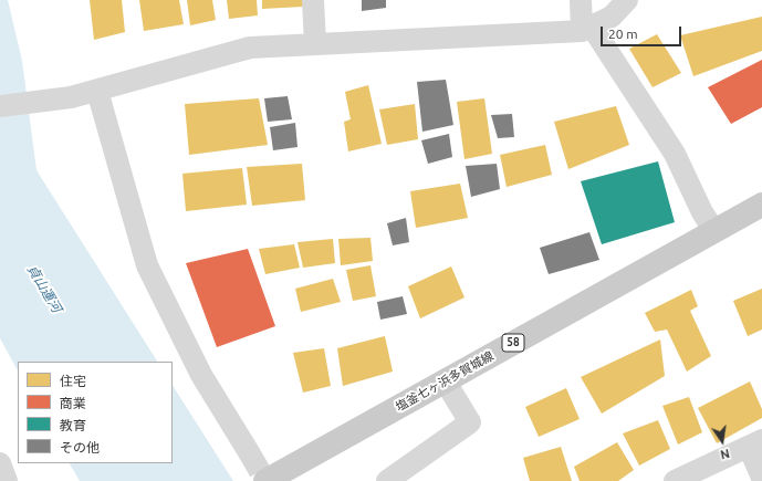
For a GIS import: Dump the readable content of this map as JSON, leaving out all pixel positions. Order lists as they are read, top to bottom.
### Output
{
  "streets": {
    "main road": ["58", "塩釜七ヶ浜多賀城線"]
  },
  "water": ["貞山運河"],
  "legend": [
    "住宅",
    "商業",
    "教育",
    "その他"
  ],
  "scale_bar": "20 m",
  "north": "bottom"
}
